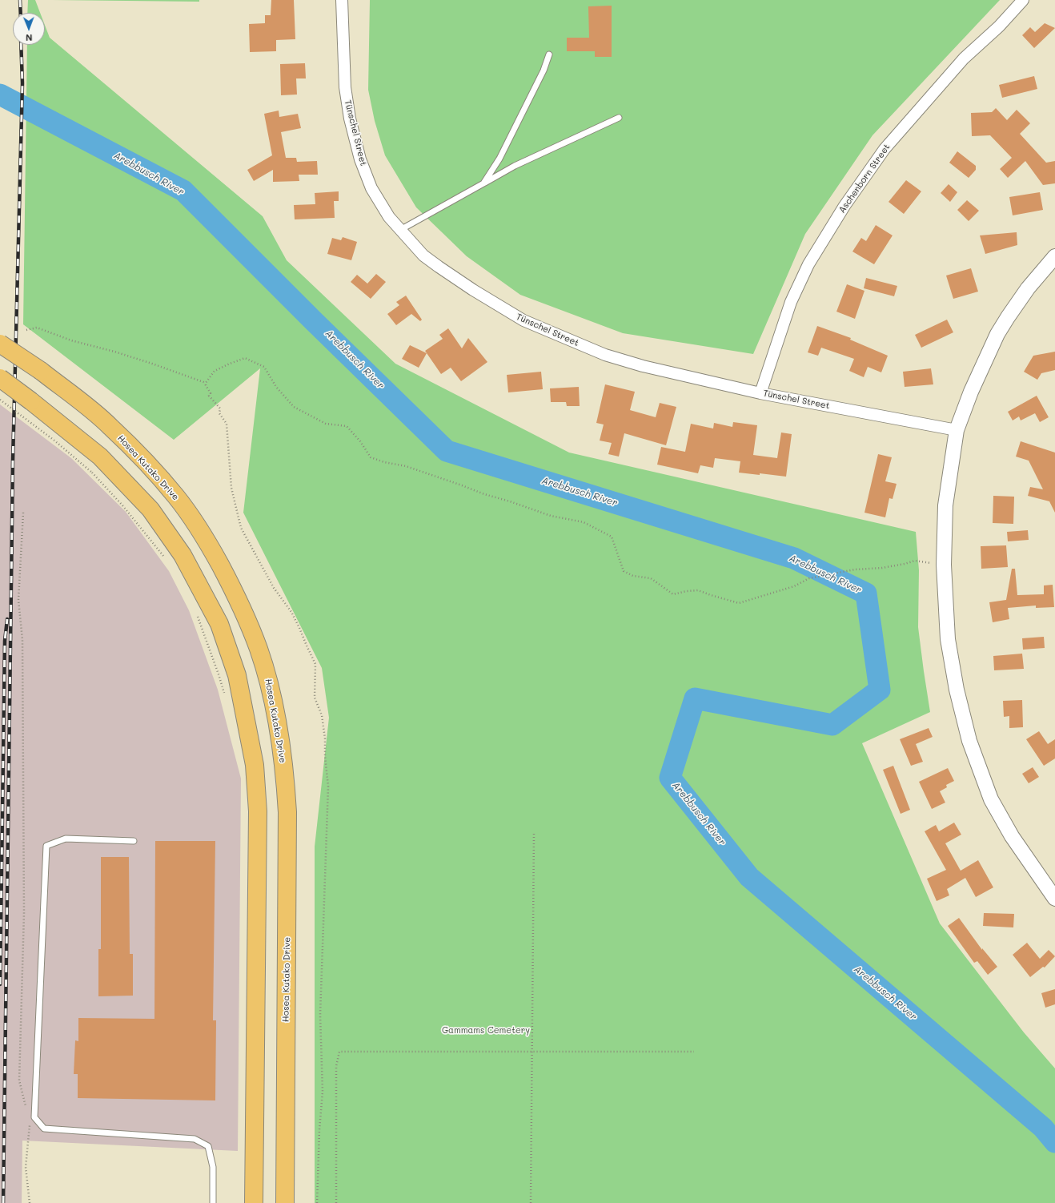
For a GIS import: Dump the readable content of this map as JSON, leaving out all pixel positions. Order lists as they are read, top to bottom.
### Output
{
  "streets": {
    "main road": ["Hosea Kutako Drive"],
    "street": ["Tünschel Street", "Aschenborn Street"]
  },
  "crossings": [
    ["Tünschel Street", "Aschenborn Street"]
  ],
  "water": ["Arebbusch River"],
  "parks": ["Gammams Cemetery"],
  "north": "bottom"
}
